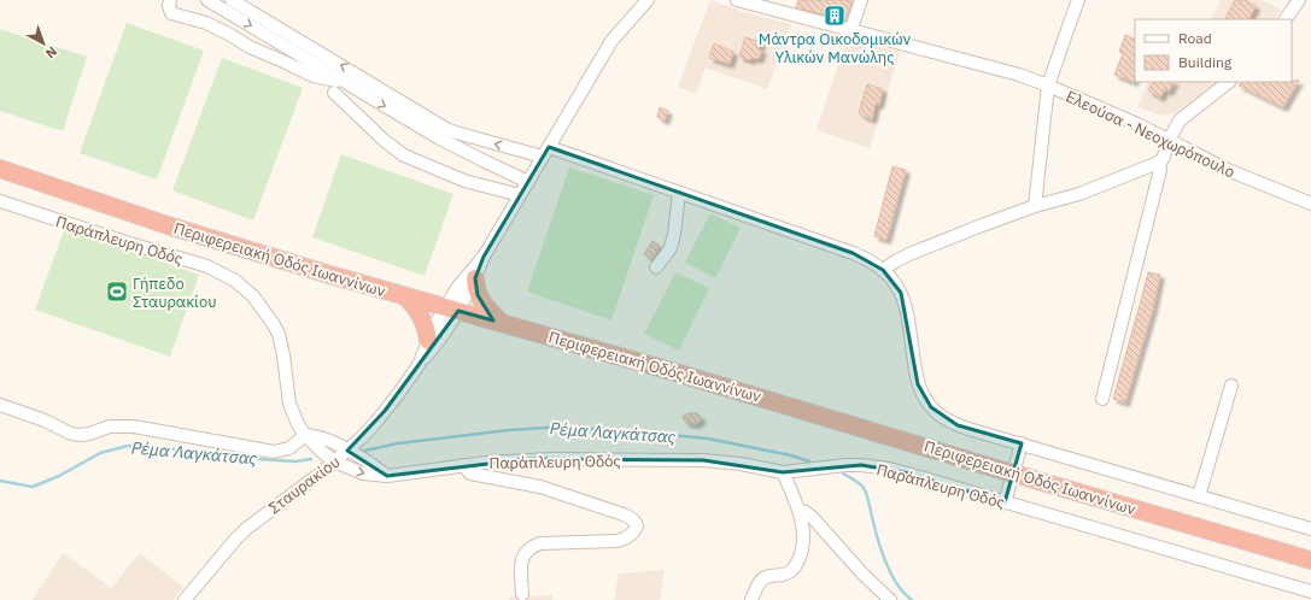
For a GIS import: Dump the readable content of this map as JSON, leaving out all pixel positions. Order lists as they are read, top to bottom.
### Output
{
  "streets": {
    "highway": ["Περιφερειακή Οδός Ιωαννίνων"],
    "street": ["Ελεούσα - Νεοχωρόπουλο", "Παράπλευρη Οδός", "Σταυρακίου"]
  },
  "crossings": [
    ["Παράπλευρη Οδός", "Σταυρακίου"]
  ],
  "water": ["Ρέμα Λαγκάτσας"],
  "places": {
    "building": ["Μάντρα Οικοδομικών Υλικών Μανώλης"],
    "sports": ["Γήπεδο Σταυρακίου"]
  },
  "legend": ["Road", "Building"],
  "north": "bottom right"
}
